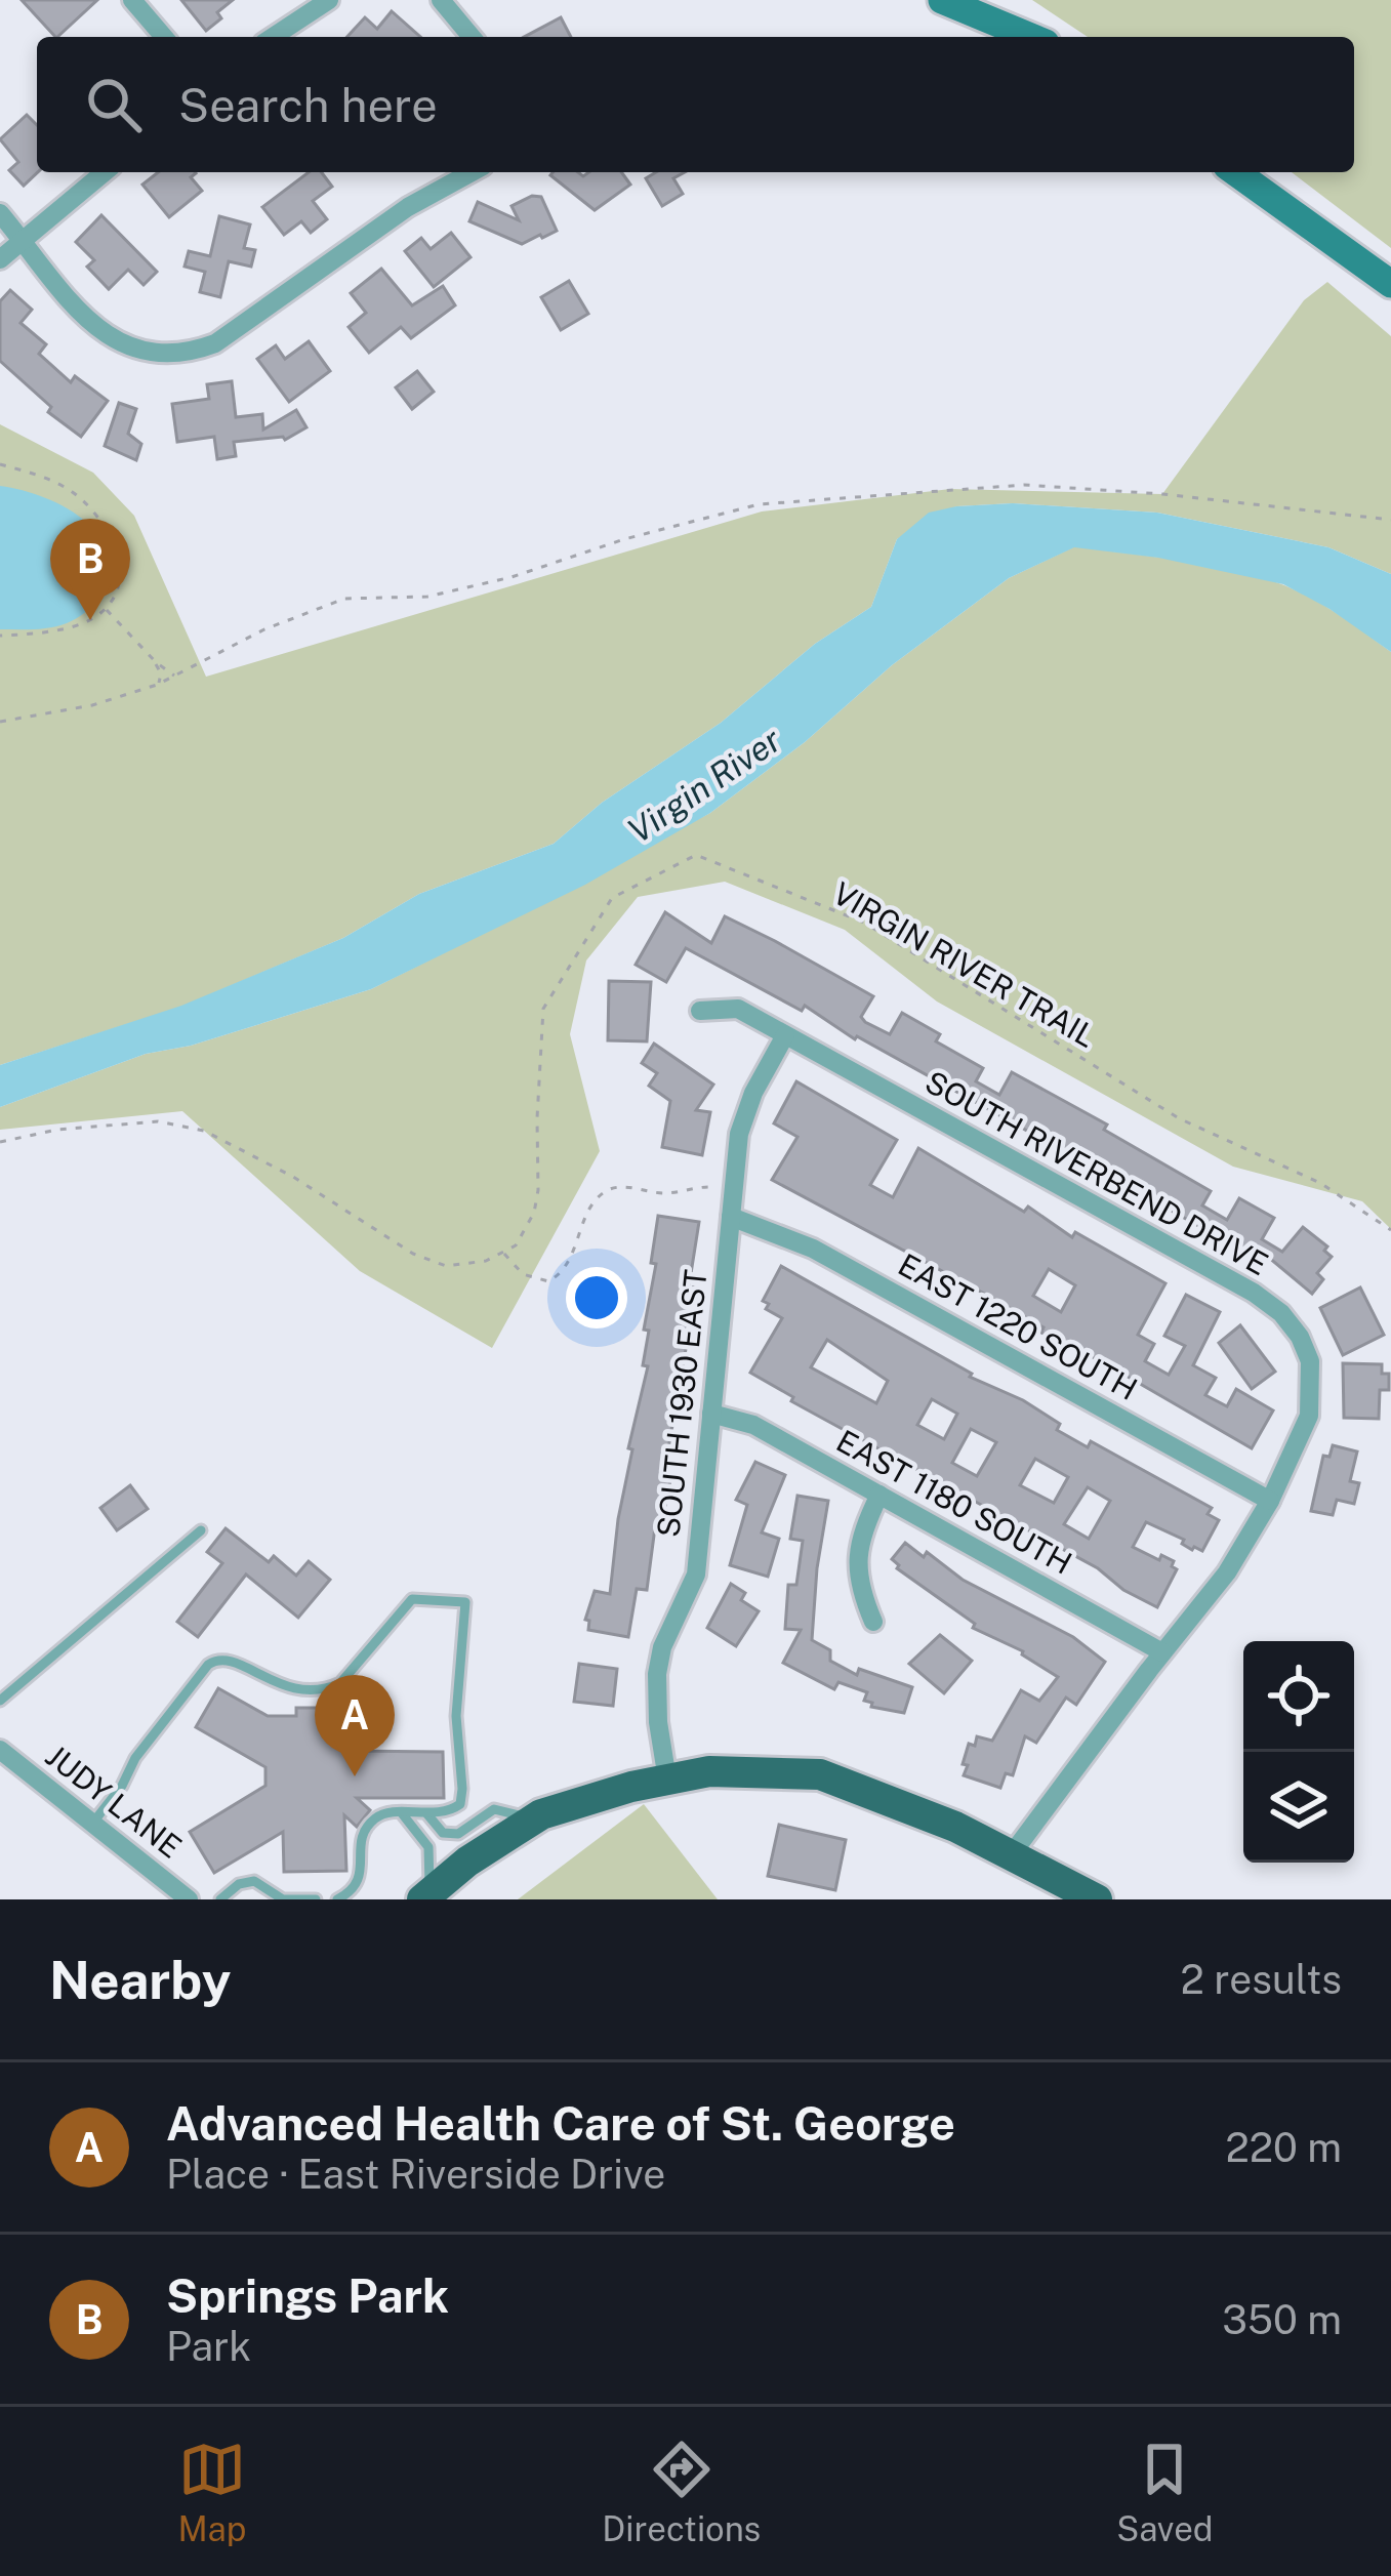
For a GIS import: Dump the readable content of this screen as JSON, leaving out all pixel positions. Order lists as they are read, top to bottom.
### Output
{
  "streets": {
    "street": [
      "SOUTH RIVERBEND DRIVE",
      "EAST 1220 SOUTH",
      "SOUTH 1930 EAST",
      "EAST 1180 SOUTH",
      "JUDY LANE"
    ],
    "path": ["VIRGIN RIVER TRAIL"]
  },
  "crossings": [
    ["SOUTH RIVERBEND DRIVE", "EAST 1220 SOUTH"],
    ["SOUTH RIVERBEND DRIVE", "SOUTH 1930 EAST"],
    ["SOUTH RIVERBEND DRIVE", "EAST 1180 SOUTH"],
    ["EAST 1220 SOUTH", "SOUTH 1930 EAST"],
    ["SOUTH 1930 EAST", "EAST 1180 SOUTH"]
  ],
  "water": ["Virgin River"],
  "page": {
    "search": "Search here",
    "pins": ["B", "A"],
    "heading": ["Nearby", "2 results"],
    "list": [
      {
        "mark": "A",
        "name": "Advanced Health Care of St. George",
        "note": "Place · East Riverside Drive",
        "value": "220 m"
      },
      {
        "mark": "B",
        "name": "Springs Park",
        "note": "Park",
        "value": "350 m"
      }
    ],
    "nav": ["Map", "Directions", "Saved"]
  }
}
